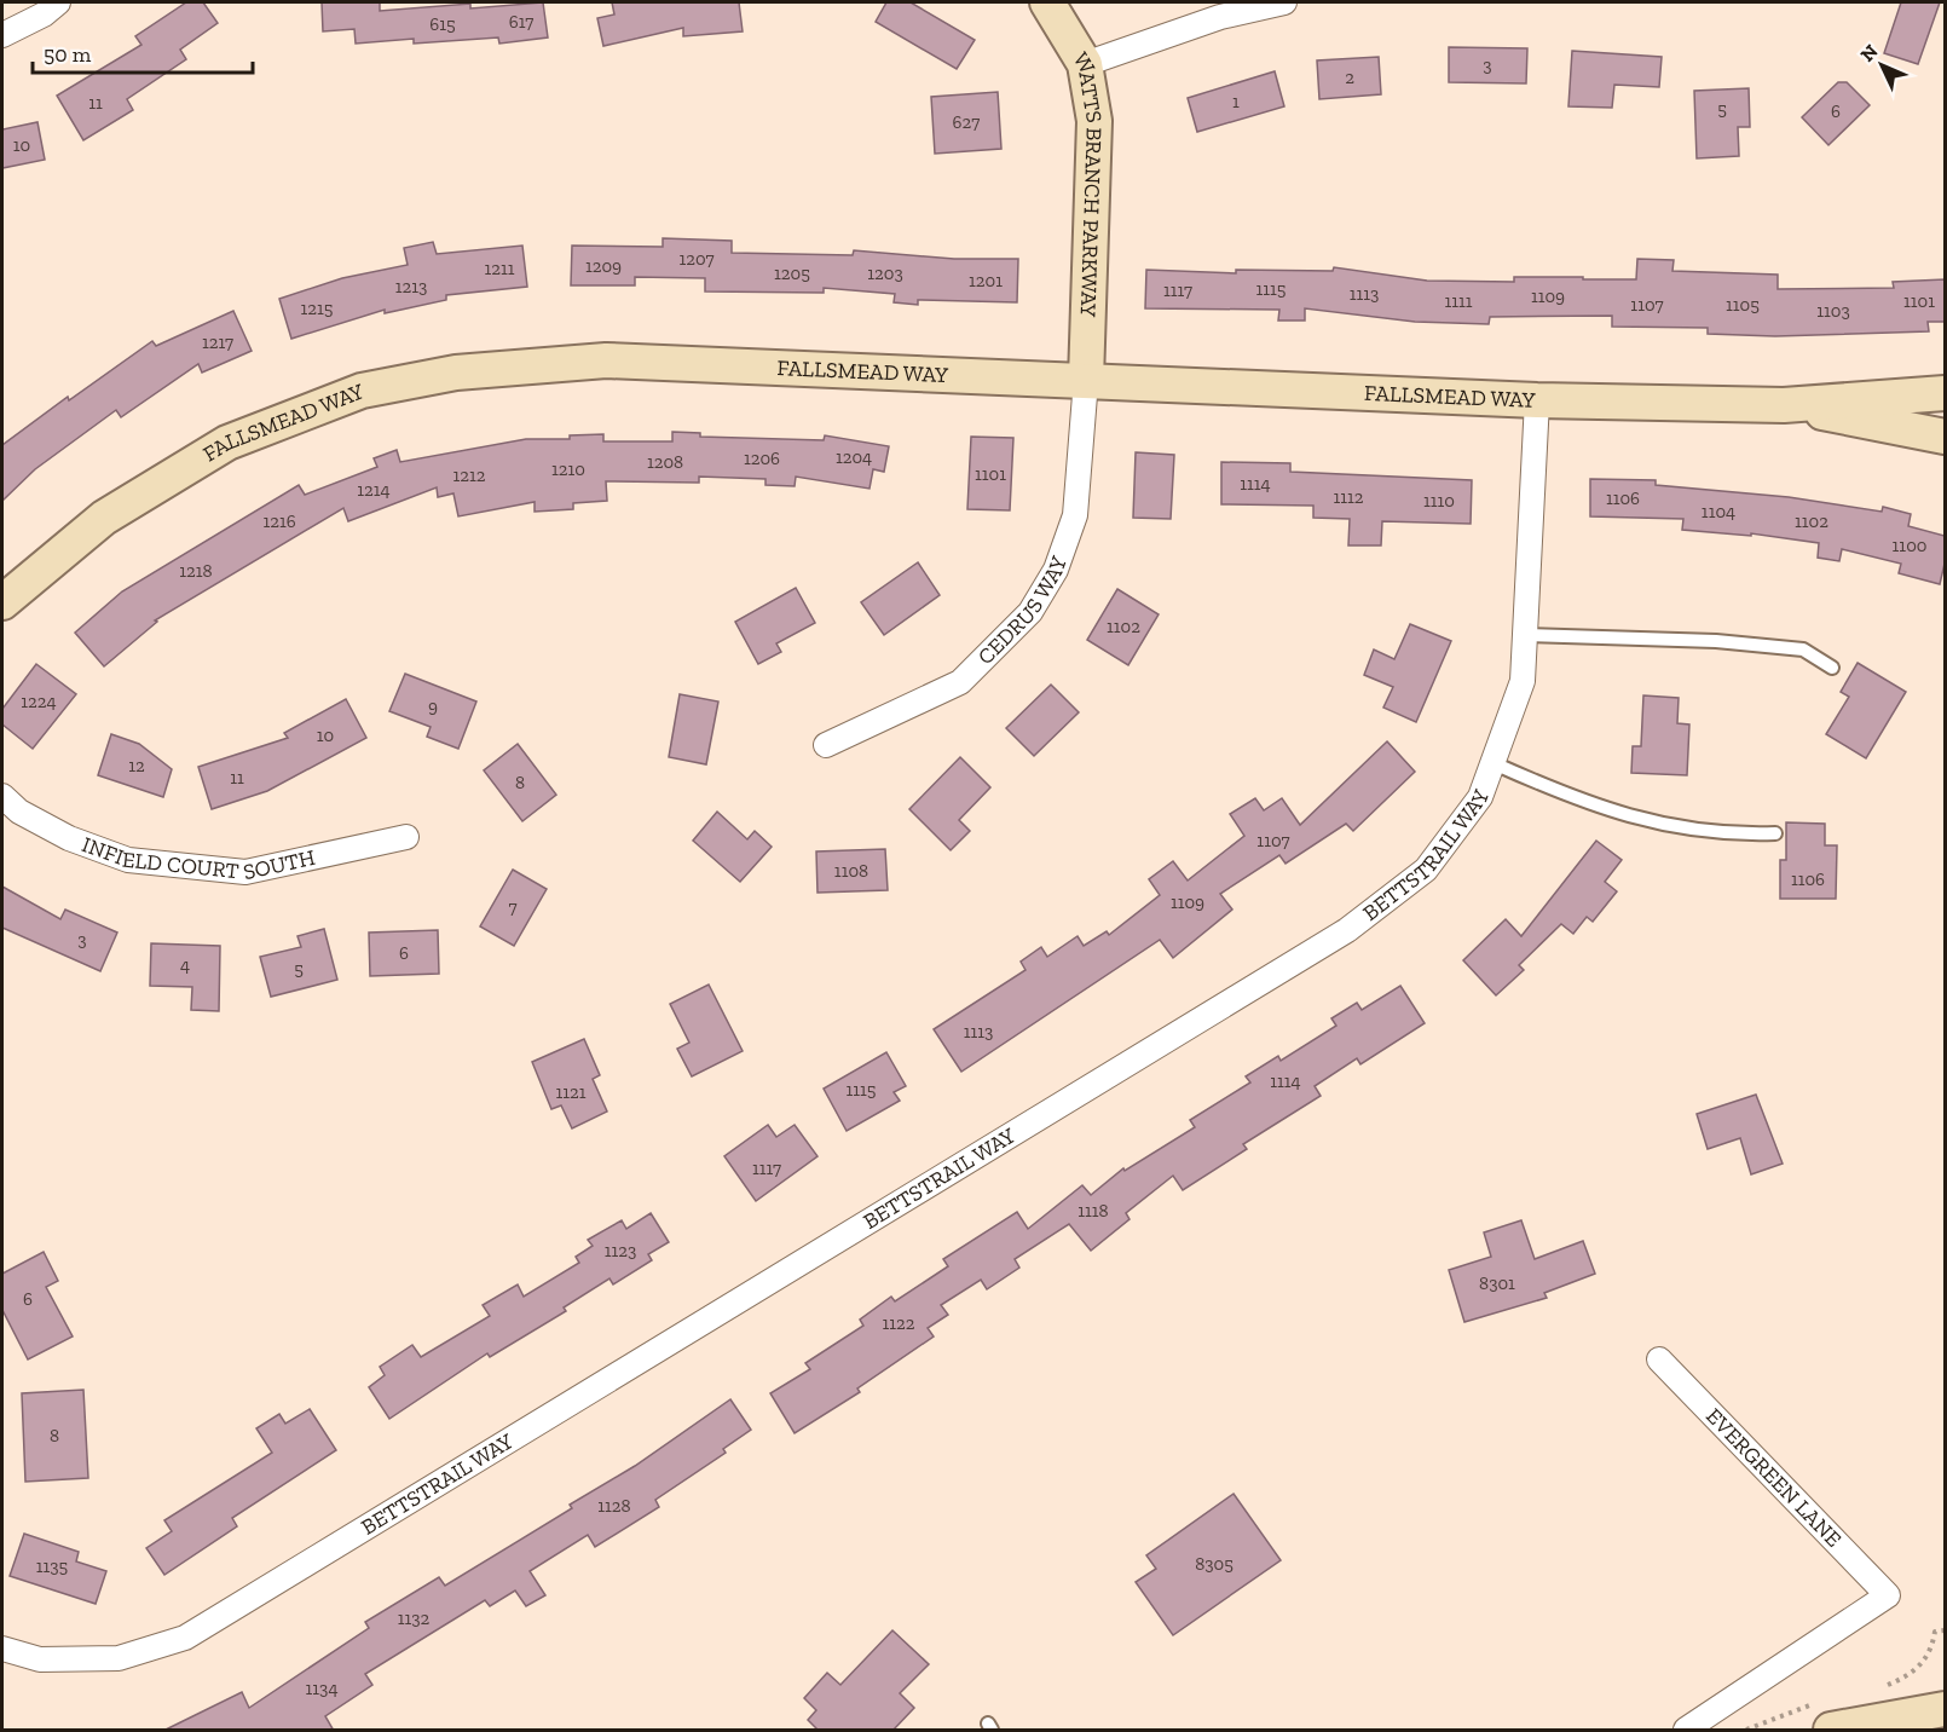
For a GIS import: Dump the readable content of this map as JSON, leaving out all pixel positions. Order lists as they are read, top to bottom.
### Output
{
  "streets": {
    "street": [
      "WATTS BRANCH PARKWAY",
      "FALLSMEAD WAY",
      "CEDRUS WAY",
      "INFIELD COURT SOUTH",
      "BETTSTRAIL WAY",
      "EVERGREEN LANE"
    ]
  },
  "crossings": [
    ["WATTS BRANCH PARKWAY", "FALLSMEAD WAY"],
    ["WATTS BRANCH PARKWAY", "CEDRUS WAY"],
    ["FALLSMEAD WAY", "CEDRUS WAY"],
    ["FALLSMEAD WAY", "BETTSTRAIL WAY"]
  ],
  "house_numbers": [
    "617",
    "615",
    "3",
    "2",
    "1",
    "11",
    "5",
    "6",
    "627",
    "10",
    "1207",
    "1209",
    "1211",
    "1205",
    "1203",
    "1201",
    "1213",
    "1115",
    "1117",
    "1113",
    "1109",
    "1111",
    "1101",
    "1107",
    "1105",
    "1215",
    "1103",
    "1217",
    "1204",
    "1206",
    "1208",
    "1210",
    "1101",
    "1212",
    "1114",
    "1214",
    "1112",
    "1106",
    "1110",
    "1104",
    "1216",
    "1102",
    "1100",
    "1218",
    "1102",
    "1224",
    "9",
    "10",
    "12",
    "11",
    "8",
    "1107",
    "1108",
    "1106",
    "1109",
    "7",
    "3",
    "6",
    "4",
    "5",
    "1113",
    "1114",
    "1115",
    "1121",
    "1117",
    "1118",
    "1123",
    "8301",
    "6",
    "1122",
    "8",
    "1128",
    "8305",
    "1135",
    "1132",
    "1134"
  ],
  "scale_bar": "50 m",
  "north": "top left"
}
